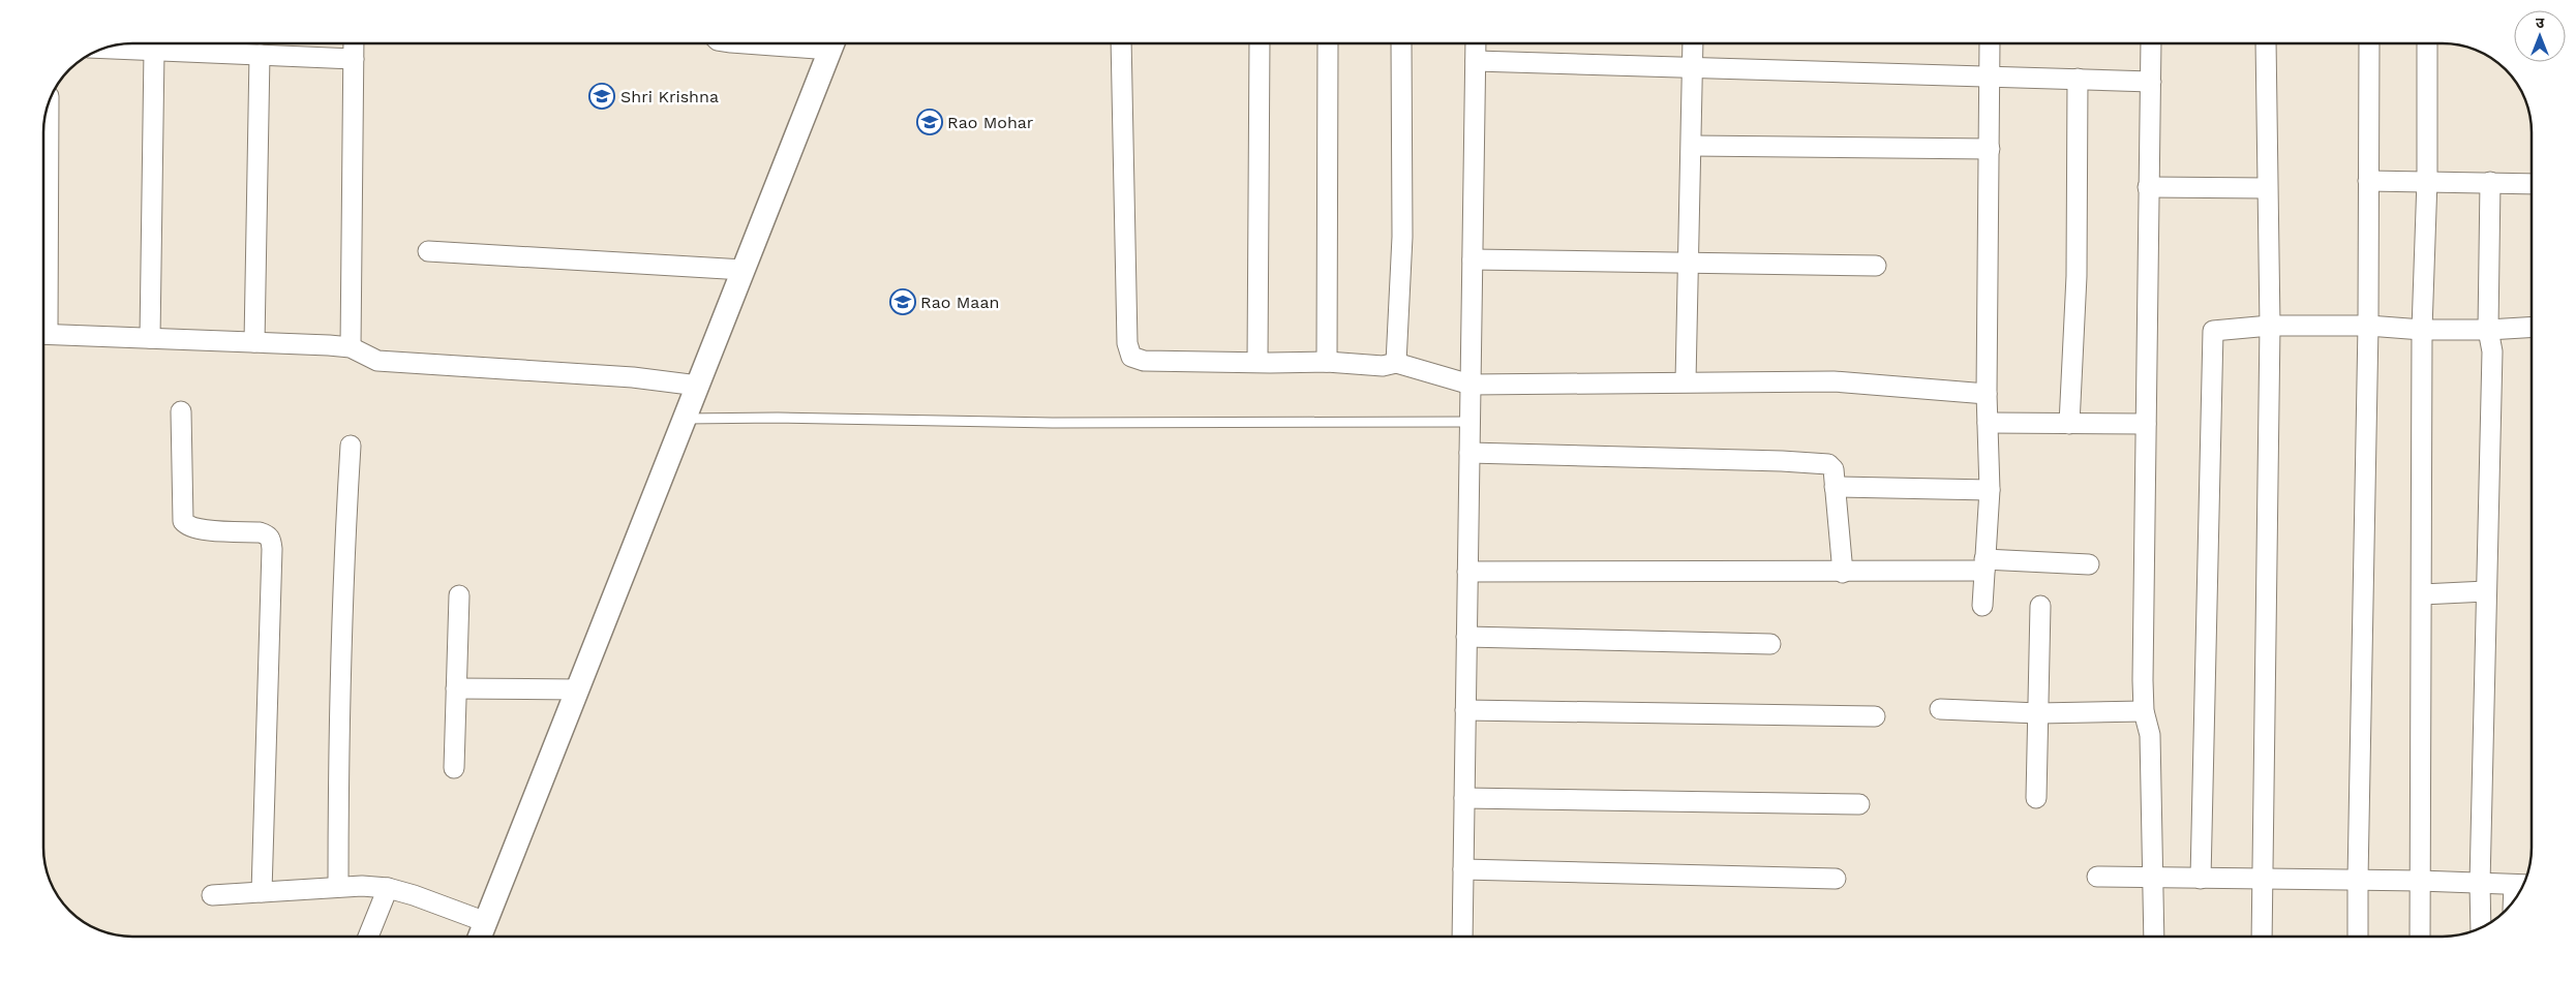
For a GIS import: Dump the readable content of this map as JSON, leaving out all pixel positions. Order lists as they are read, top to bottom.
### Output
{
  "places": {
    "school or university": ["Shri Krishna", "Rao Mohar", "Rao Maan"]
  },
  "north": "top"
}
